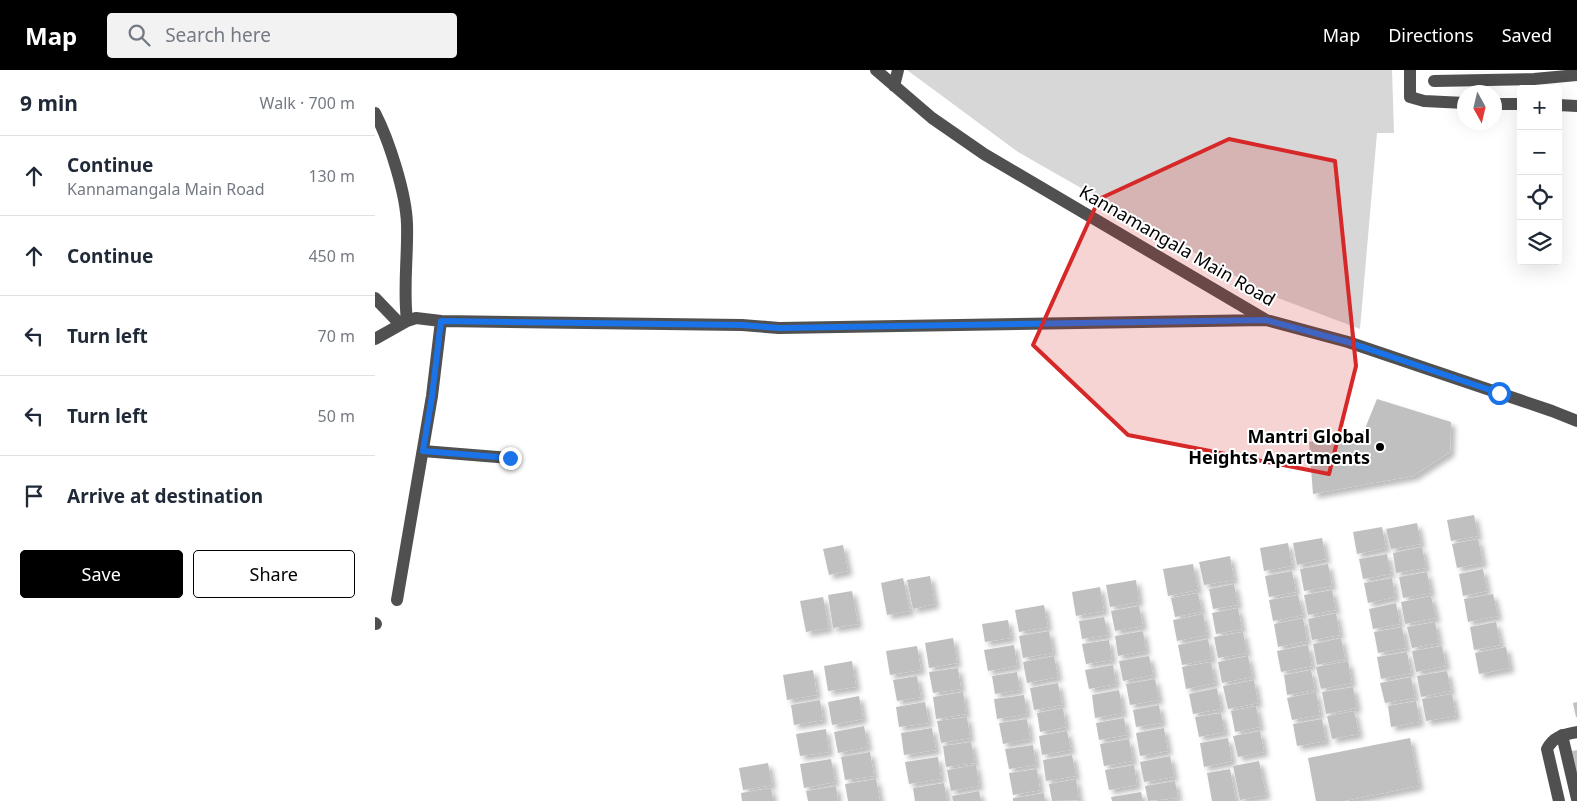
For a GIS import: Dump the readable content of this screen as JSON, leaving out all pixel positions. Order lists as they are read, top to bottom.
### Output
{
  "streets": {
    "street": ["Kannamangala Main Road"]
  },
  "places": ["Mantri Global Heights Apartments"],
  "north": "bottom",
  "page": {
    "header": "Map",
    "search": "Search here",
    "nav": ["Map", "Directions", "Saved"],
    "heading": ["9 min", "Walk · 700 m"],
    "map_buttons": ["+", "−"],
    "list": [
      ["Continue", "Kannamangala Main Road", "130 m"],
      ["Continue", "450 m"],
      ["Turn left", "70 m"],
      ["Turn left", "50 m"],
      "Arrive at destination"
    ],
    "buttons": ["Save", "Share"]
  }
}
